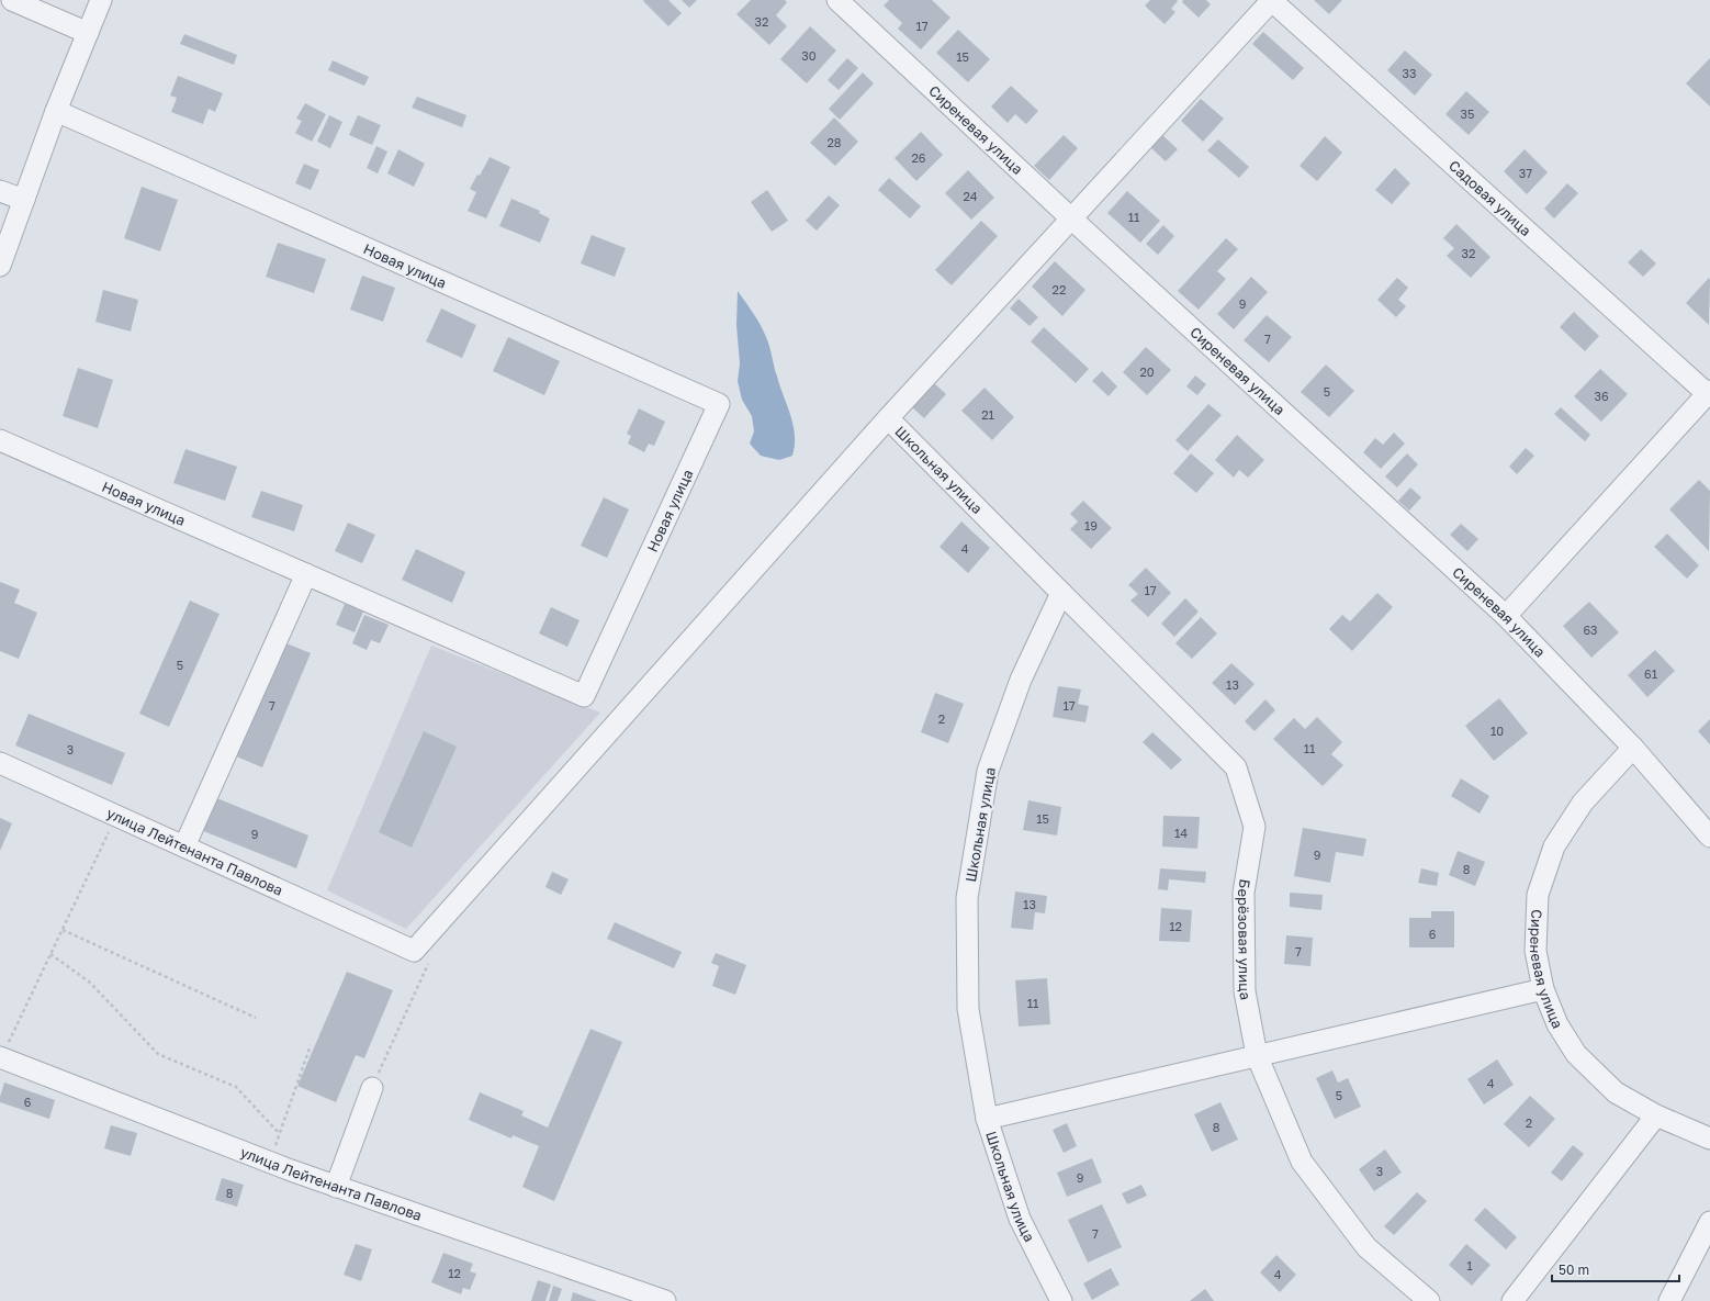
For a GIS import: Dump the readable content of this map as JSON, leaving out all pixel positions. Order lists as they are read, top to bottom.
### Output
{
  "streets": {
    "street": [
      "Сиреневая улица",
      "Садовая улица",
      "Новая улица",
      "Школьная улица",
      "улица Лейтенанта Павлова",
      "Берёзовая улица"
    ]
  },
  "crossings": [
    ["Школьная улица", "Берёзовая улица"]
  ],
  "house_numbers": [
    "32",
    "17",
    "30",
    "15",
    "33",
    "35",
    "28",
    "26",
    "37",
    "24",
    "11",
    "32",
    "22",
    "9",
    "7",
    "20",
    "5",
    "36",
    "21",
    "19",
    "4",
    "17",
    "63",
    "5",
    "61",
    "13",
    "7",
    "17",
    "2",
    "10",
    "11",
    "3",
    "15",
    "14",
    "9",
    "9",
    "8",
    "13",
    "12",
    "6",
    "7",
    "11",
    "4",
    "5",
    "6",
    "2",
    "8",
    "3",
    "9",
    "8",
    "7",
    "1",
    "12",
    "4"
  ],
  "scale_bar": "50 m"
}
